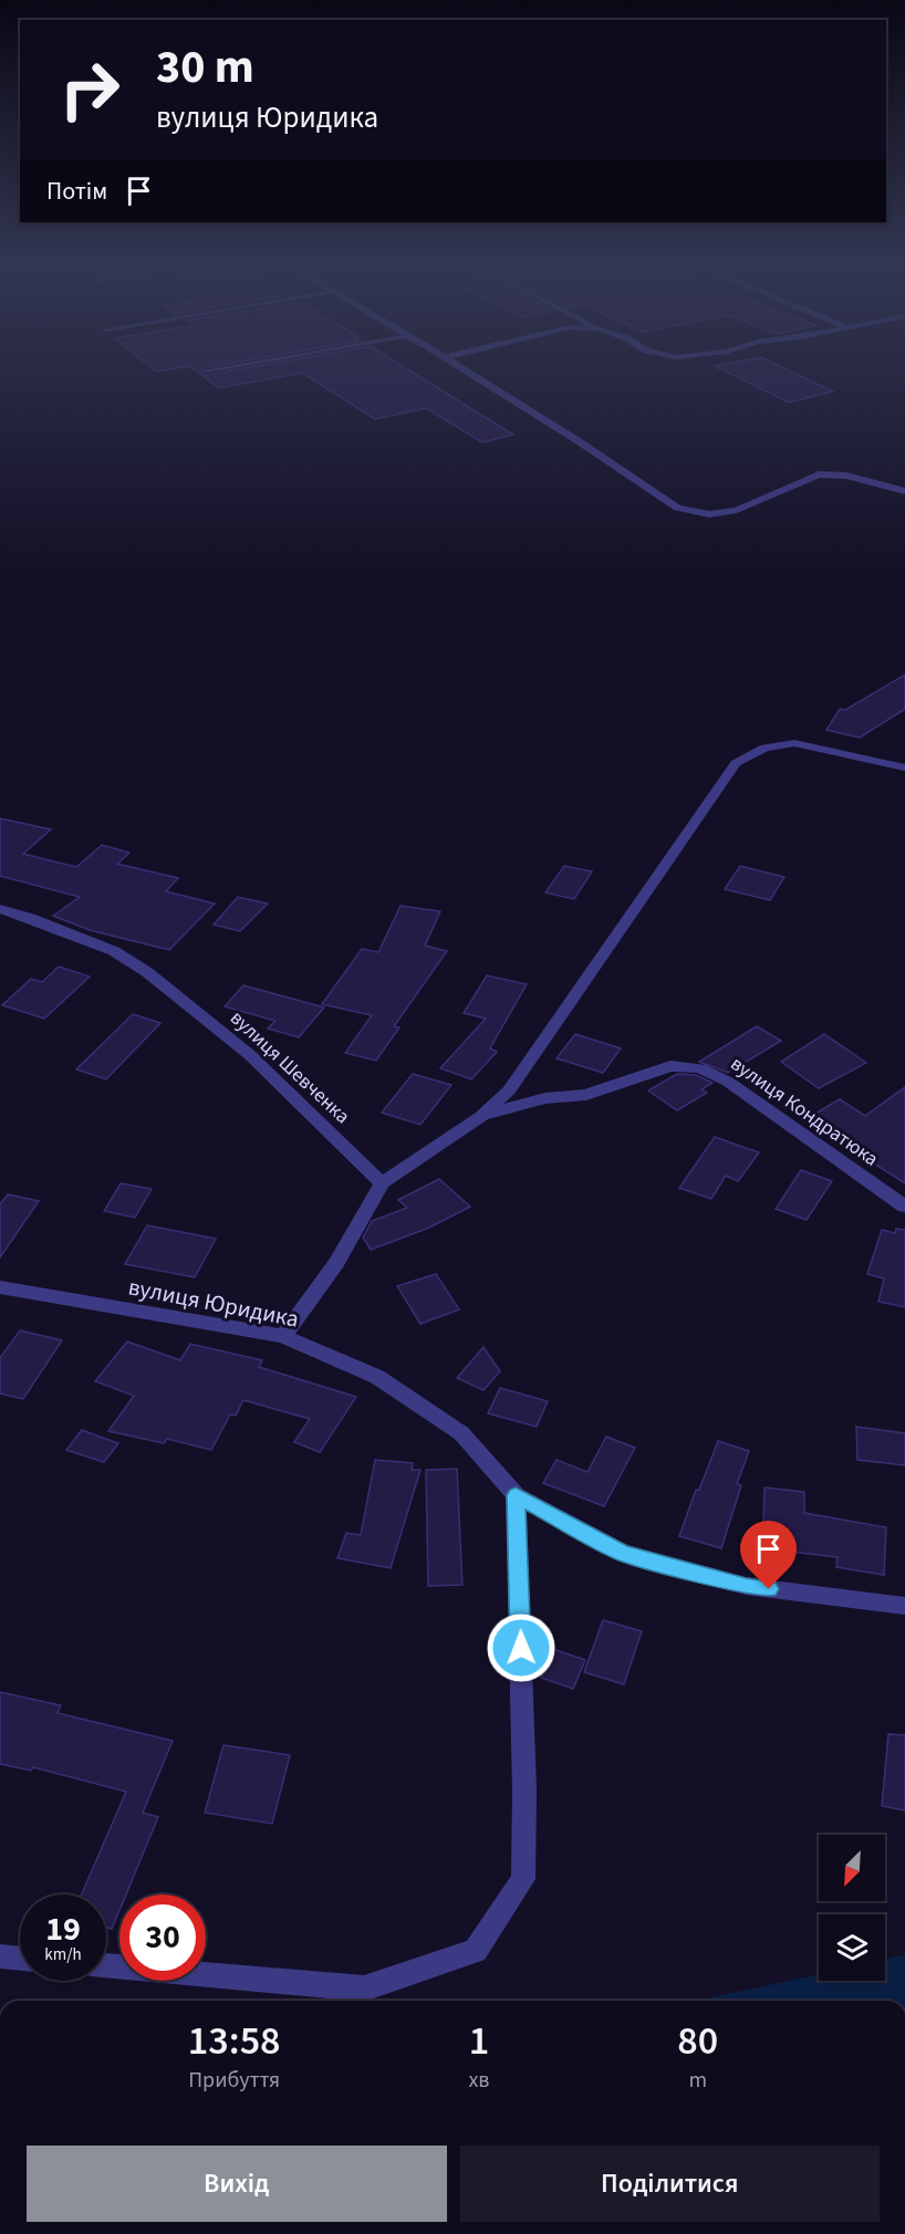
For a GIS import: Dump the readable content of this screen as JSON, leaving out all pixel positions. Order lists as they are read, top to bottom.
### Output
{
  "streets": {
    "street": ["вулиця Шевченка", "вулиця Кондратюка", "вулиця Юридика"]
  },
  "north": "bottom left",
  "page": {
    "turn": ["30 m", "вулиця Юридика"],
    "then": "Потім",
    "speed": "19 km/h",
    "limit": "30",
    "eta": [
      "13:58",
      "Прибуття",
      "1",
      "хв",
      "80",
      "m"
    ],
    "buttons": ["Вихід", "Поділитися"]
  }
}
